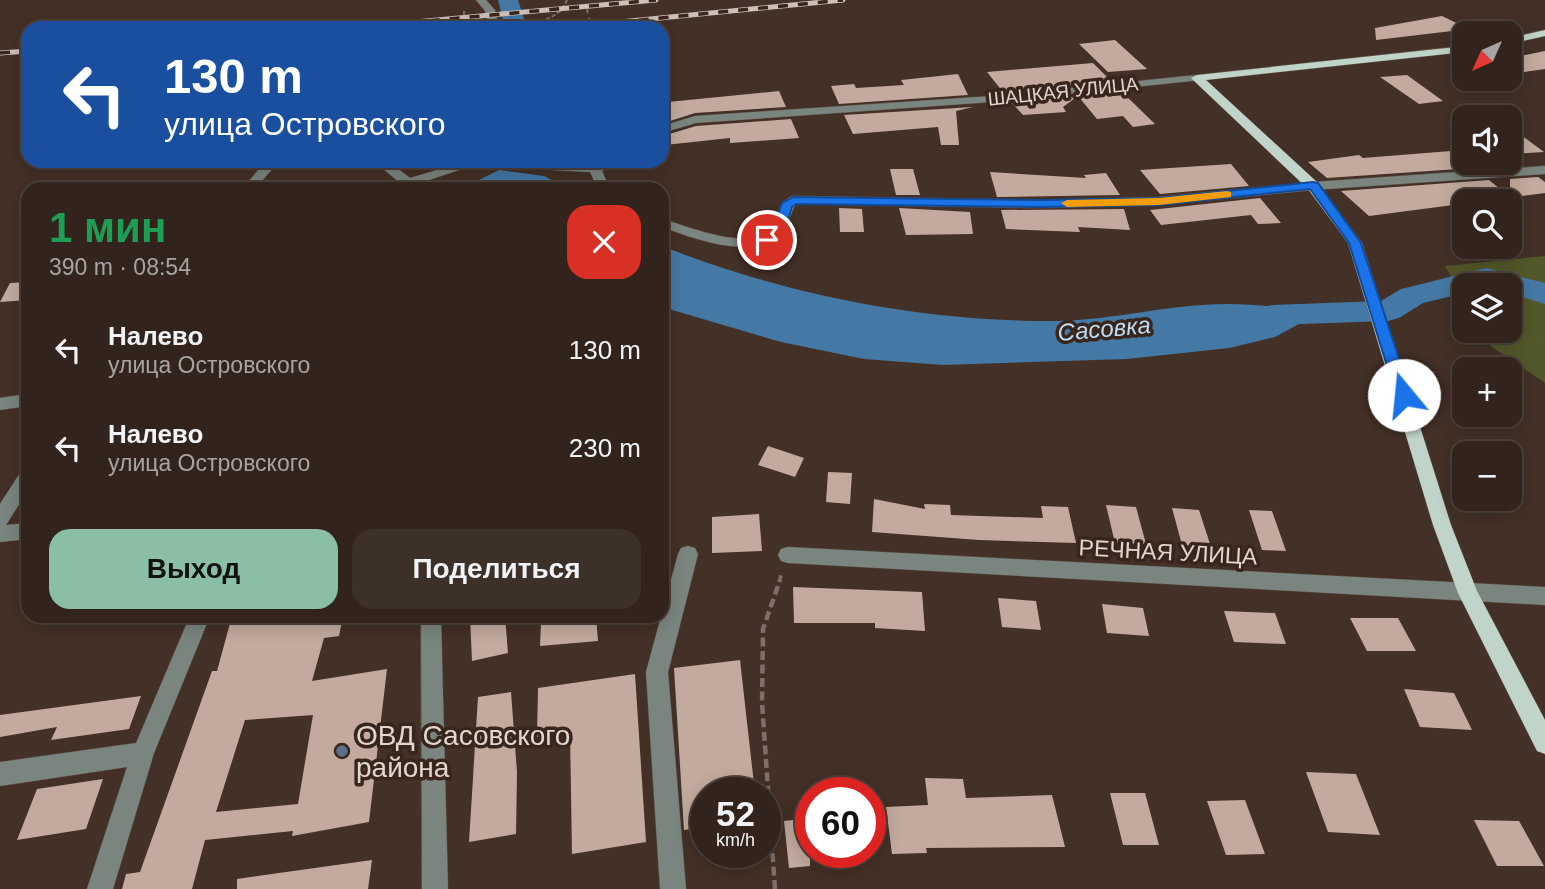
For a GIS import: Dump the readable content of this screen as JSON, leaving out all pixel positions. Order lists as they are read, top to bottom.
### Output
{
  "streets": {
    "main road": ["ШАЦКАЯ УЛИЦА"],
    "street": ["РЕЧНАЯ УЛИЦА"]
  },
  "water": ["Сасовка"],
  "places": ["ОВД Сасовского района"],
  "north": "bottom left",
  "page": {
    "map_buttons": ["+", "−"],
    "turn": ["130 m", "улица Островского"],
    "heading": ["1 мин", "390 m · 08:54"],
    "list": [
      {
        "name": "Налево",
        "note": "улица Островского",
        "value": "130 m"
      },
      {
        "name": "Налево",
        "note": "улица Островского",
        "value": "230 m"
      }
    ],
    "buttons": ["Выход", "Поделиться"],
    "speed": "52 km/h",
    "limit": "60"
  }
}
